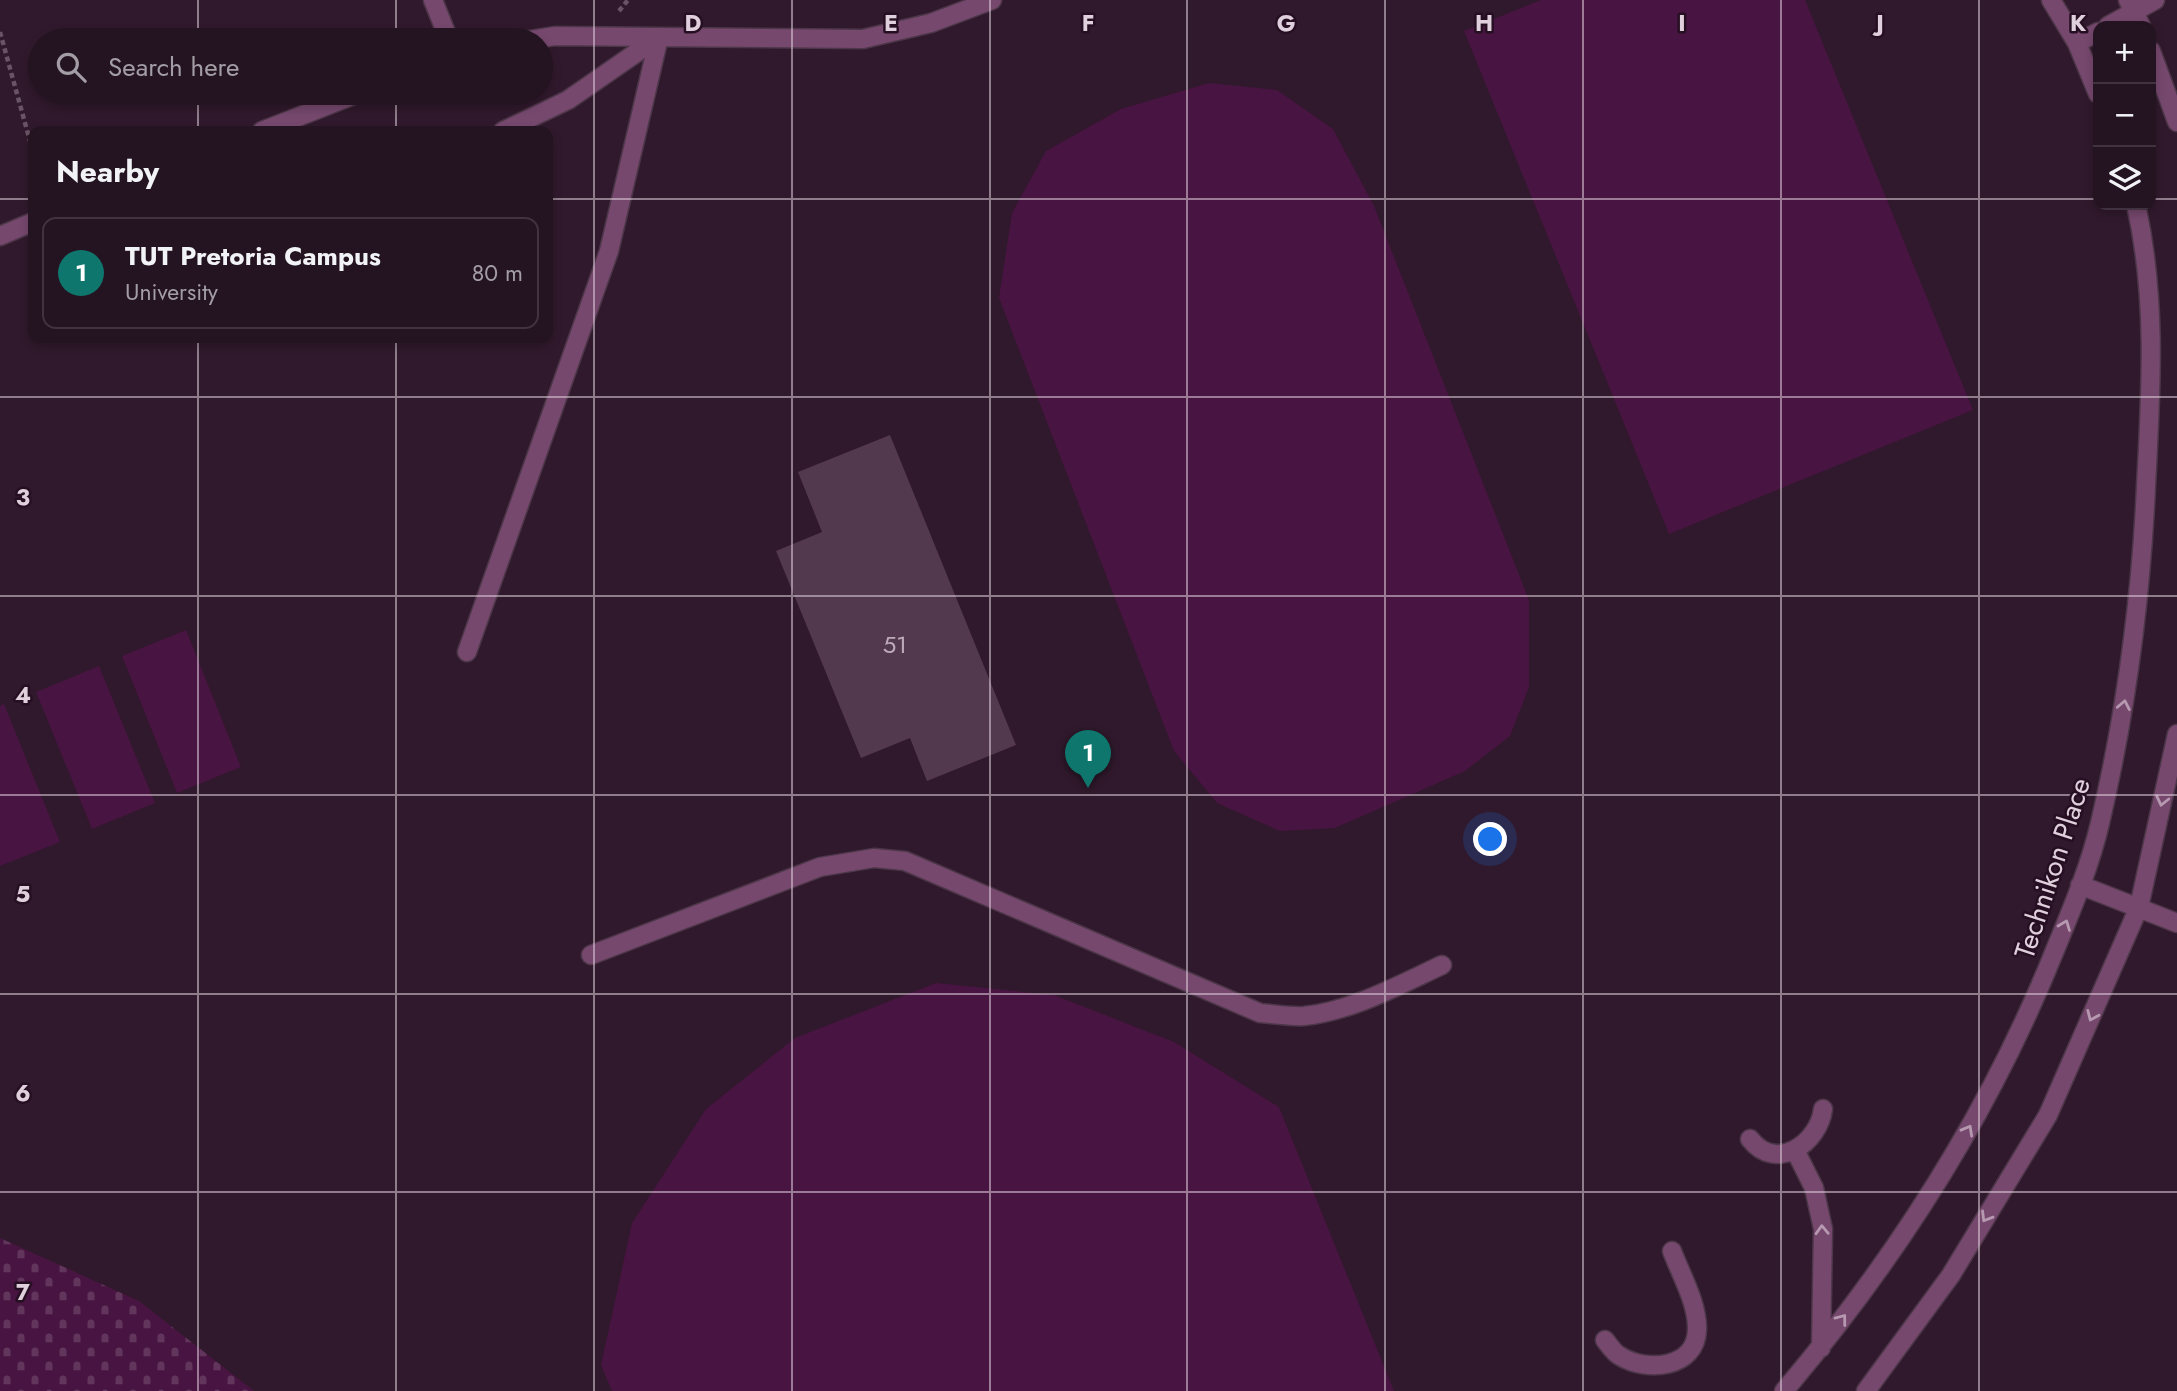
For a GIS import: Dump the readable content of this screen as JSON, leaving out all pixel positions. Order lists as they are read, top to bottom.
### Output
{
  "streets": {
    "street": ["Technikon Place"]
  },
  "house_numbers": ["51"],
  "page": {
    "map_buttons": ["+", "−"],
    "search": "Search here",
    "heading": "Nearby",
    "list": [
      {
        "mark": "1",
        "name": "TUT Pretoria Campus",
        "note": "University",
        "value": "80 m"
      }
    ],
    "pins": "1"
  },
  "grid": {
    "columns": [
      "D",
      "E",
      "F",
      "G",
      "H",
      "I",
      "J",
      "K"
    ],
    "rows": [
      "3",
      "4",
      "5",
      "6",
      "7"
    ]
  }
}
